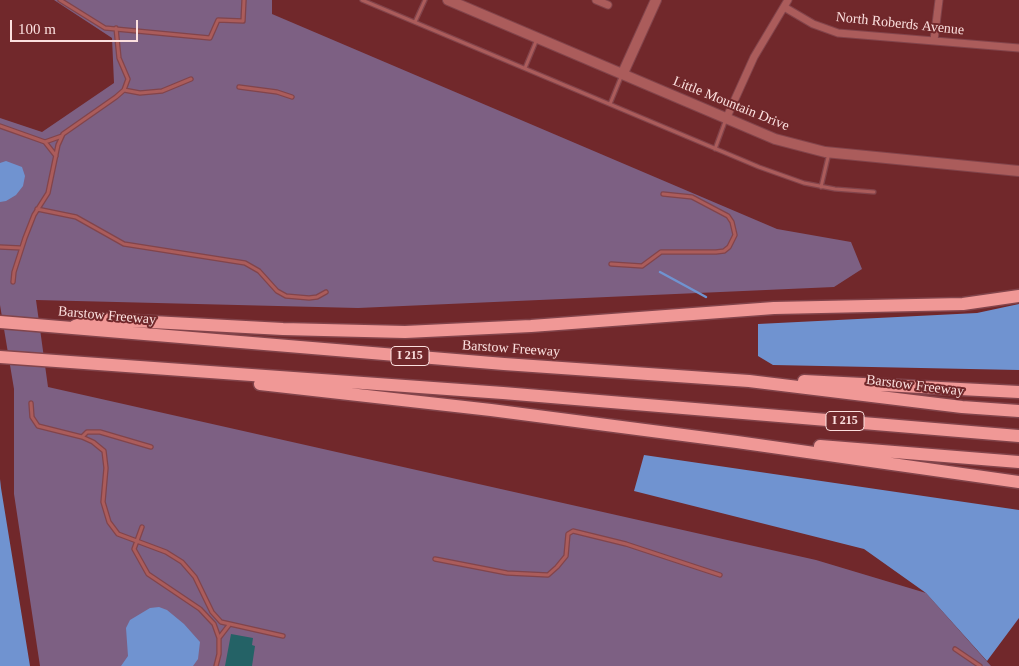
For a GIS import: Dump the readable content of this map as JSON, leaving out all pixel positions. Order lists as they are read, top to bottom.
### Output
{
  "streets": {
    "highway": ["Barstow Freeway", "I 215"],
    "main road": ["Little Mountain Drive"],
    "street": ["North Roberds Avenue"]
  },
  "scale_bar": "100 m"
}
